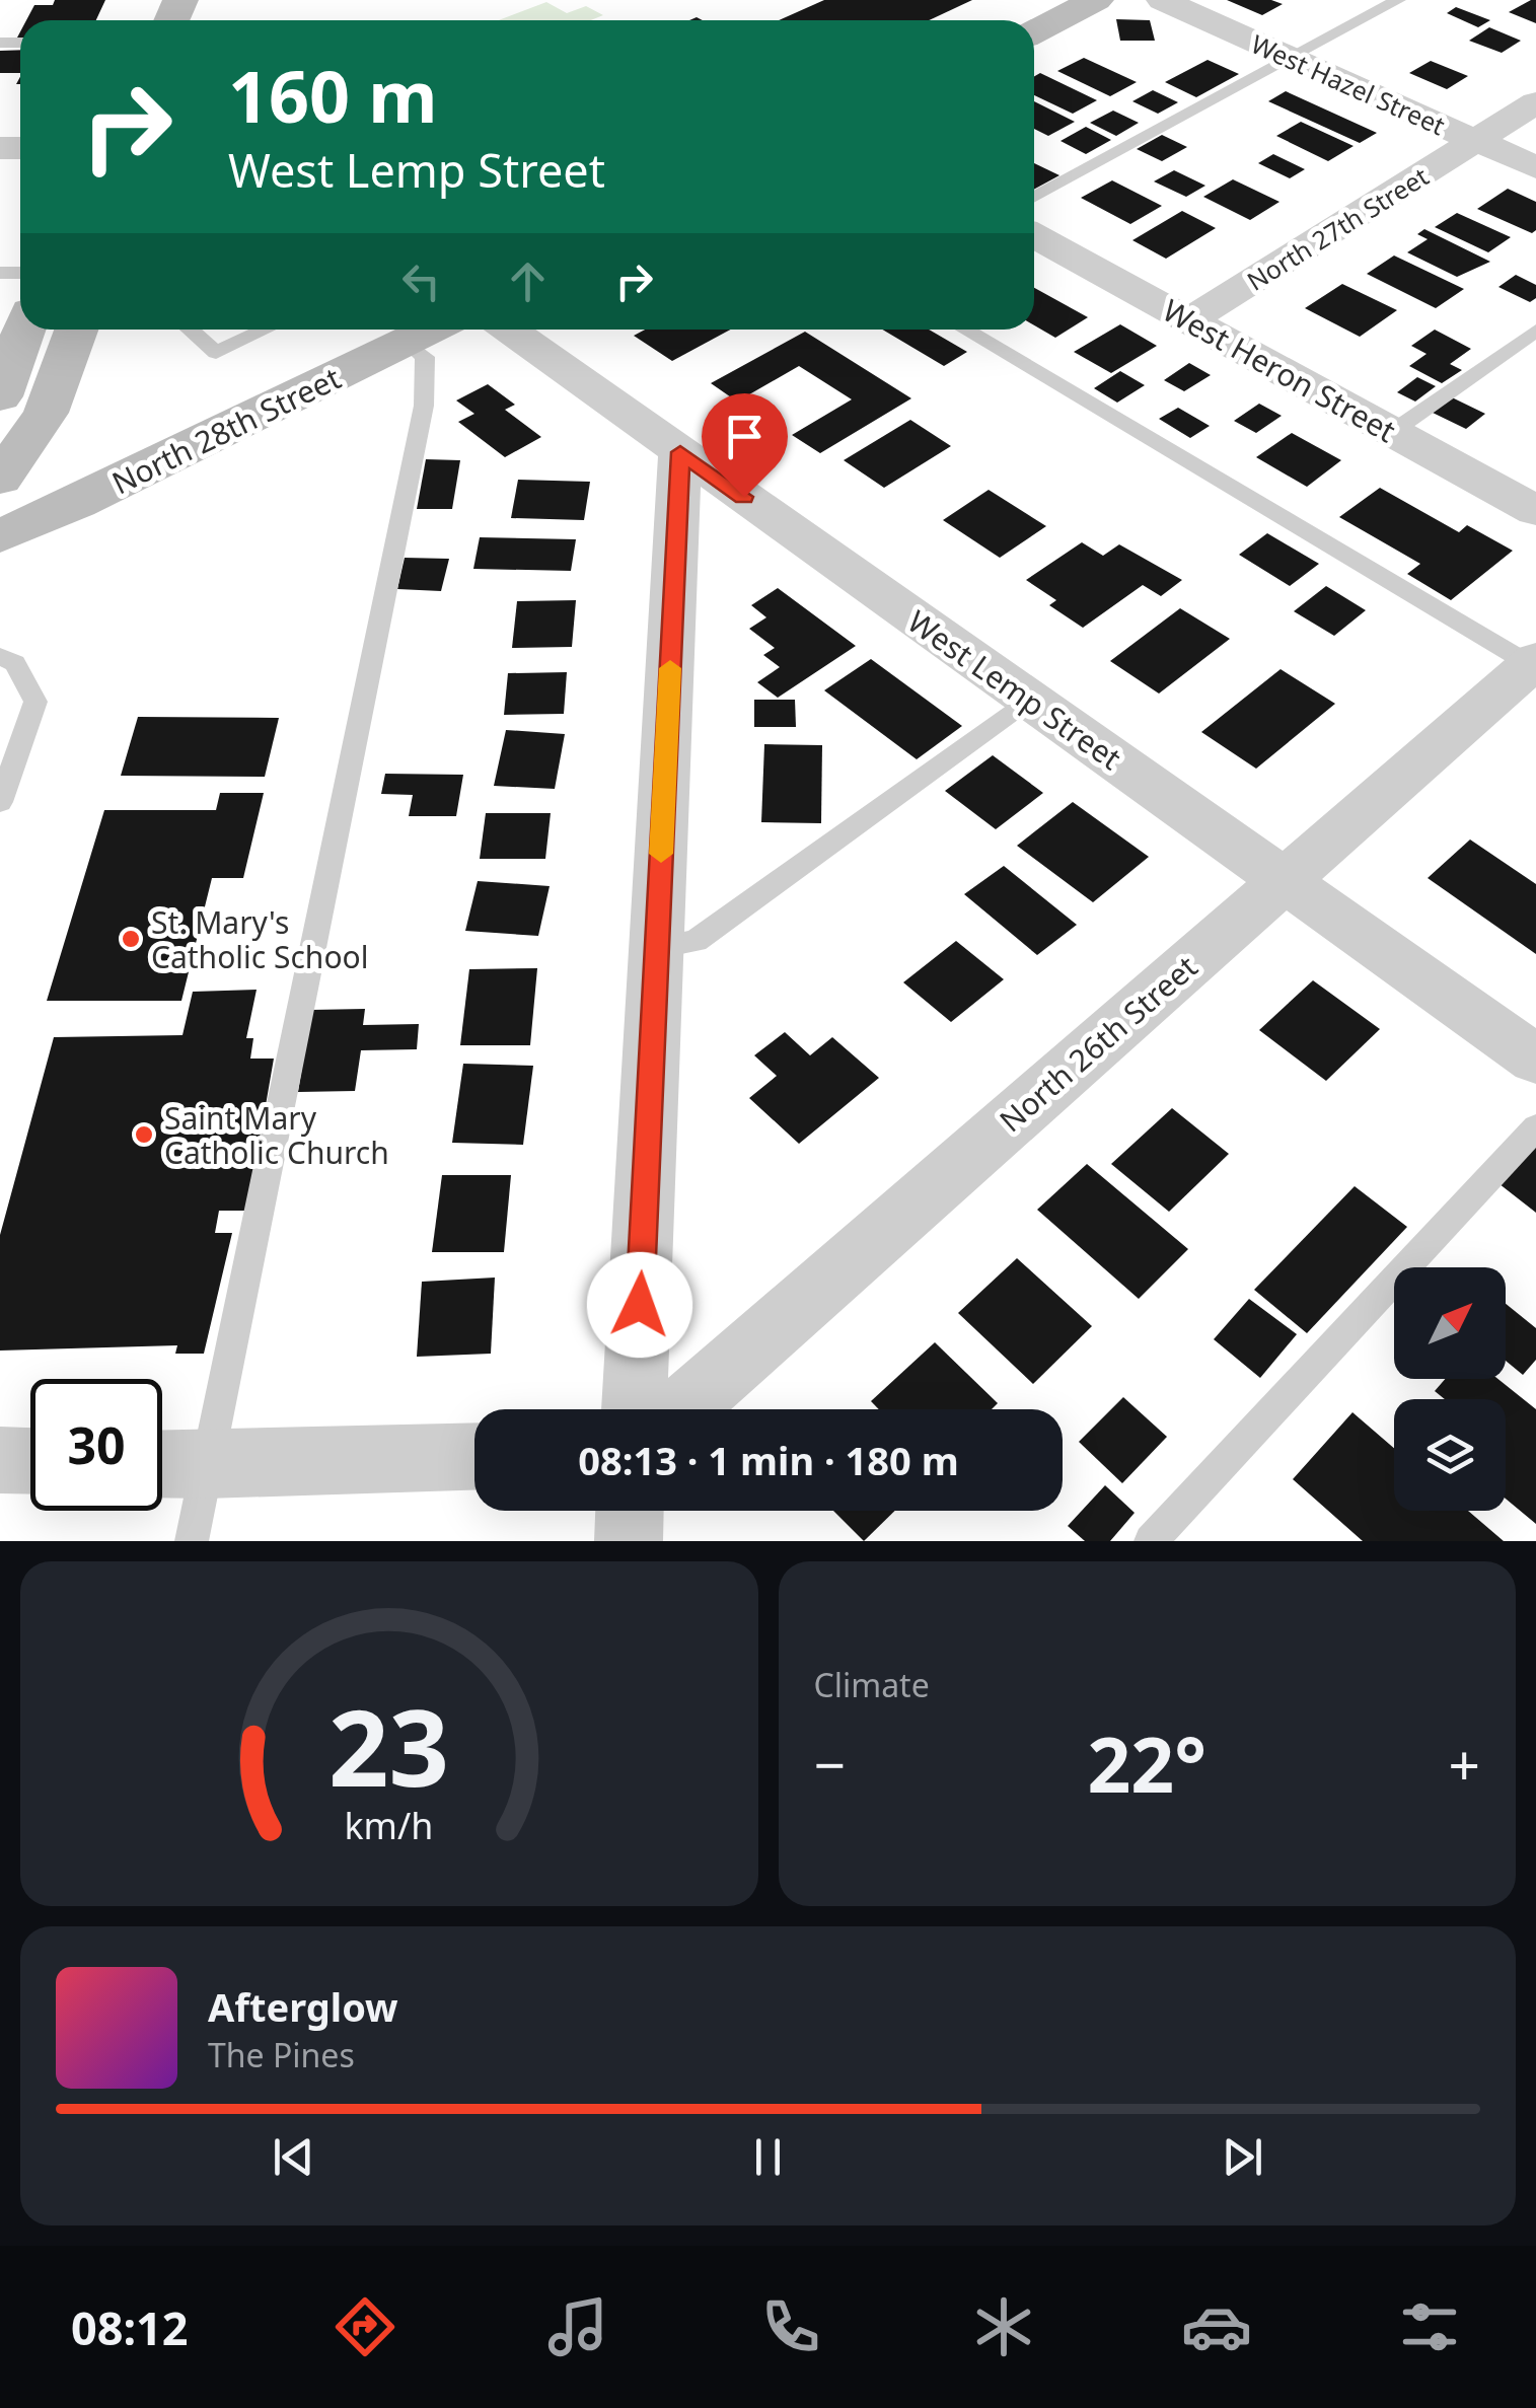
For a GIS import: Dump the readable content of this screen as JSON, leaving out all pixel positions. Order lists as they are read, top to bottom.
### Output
{
  "streets": {
    "street": [
      "West Hazel Street",
      "North 27th Street",
      "West Heron Street",
      "North 28th Street",
      "West Lemp Street",
      "North 26th Street"
    ]
  },
  "crossings": [
    ["West Hazel Street", "North 27th Street"],
    ["North 27th Street", "West Heron Street"],
    ["West Lemp Street", "North 26th Street"]
  ],
  "places": ["St. Mary's Catholic School", "Saint Mary Catholic Church"],
  "north": "top right",
  "page": {
    "turn": ["160 m", "West Lemp Street"],
    "limit": "30",
    "trip": "08:13 · 1 min · 180 m",
    "tile": "Climate",
    "heat": ["−", "22°", "+"],
    "song": ["Afterglow", "The Pines"],
    "tabs": "08:12",
    "gauge": ["23", "km/h"]
  }
}
